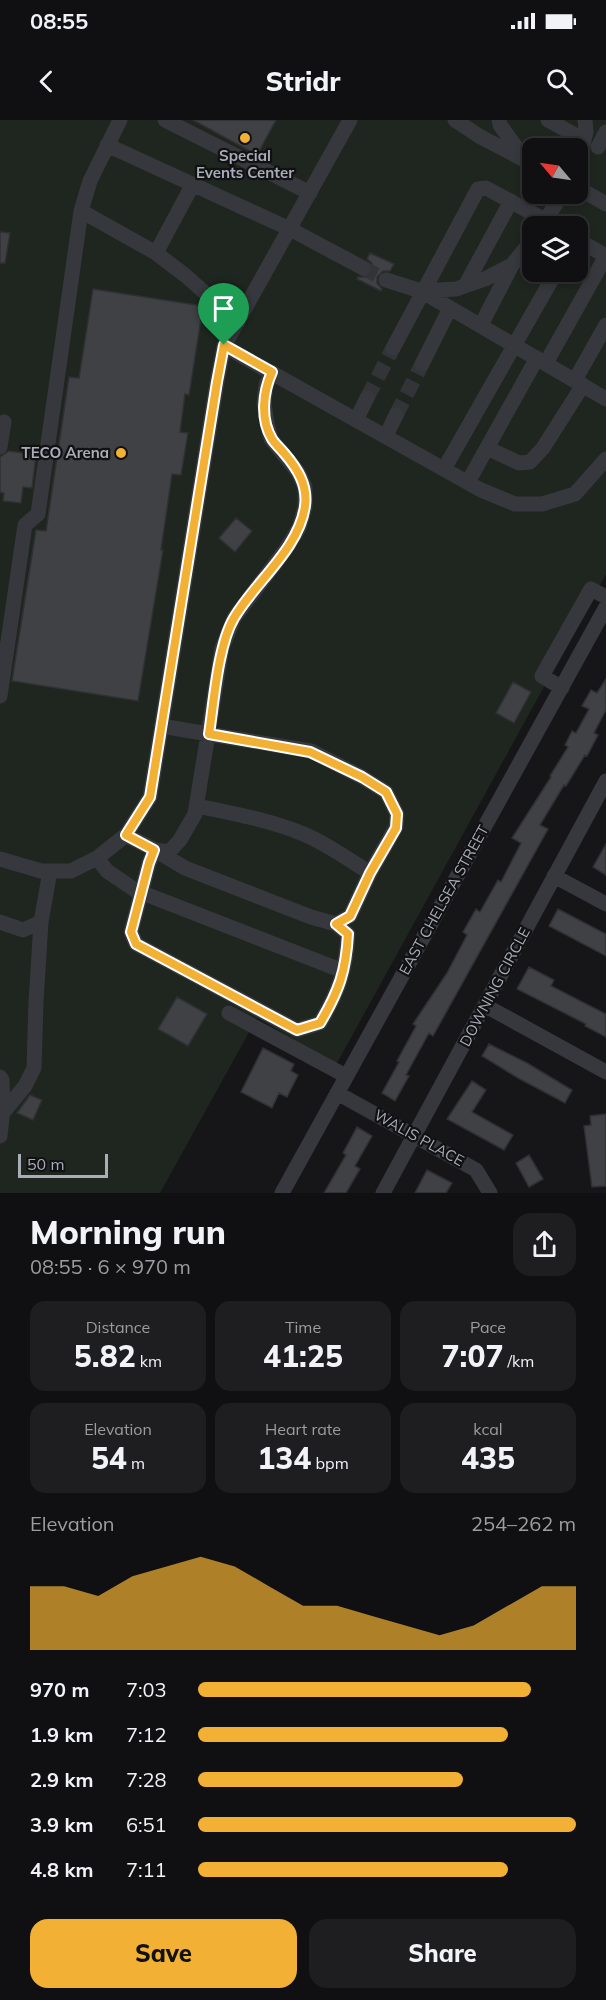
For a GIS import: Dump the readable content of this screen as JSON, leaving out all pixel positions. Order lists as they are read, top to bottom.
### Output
{
  "streets": {
    "street": ["EAST CHELSEA STREET", "DOWNING CIRCLE", "WALIS PLACE"]
  },
  "crossings": [
    ["EAST CHELSEA STREET", "WALIS PLACE"],
    ["DOWNING CIRCLE", "WALIS PLACE"]
  ],
  "places": ["Special Events Center", "TECO Arena"],
  "scale_bar": "50 m",
  "north": "top left",
  "page": {
    "status": "08:55",
    "header": "Stridr",
    "scale": "50 m",
    "heading": ["Morning run", "08:55 · 6 × 970 m"],
    "stats": [
      ["Distance", "5.82 km"],
      ["Time", "41:25"],
      ["Pace", "7:07 /km"],
      ["Elevation", "54 m"],
      ["Heart rate", "134 bpm"],
      ["kcal", "435"]
    ],
    "chart": ["Elevation", "254–262 m"],
    "list": [
      {
        "name": "970 m",
        "note": "7:03"
      },
      {
        "name": "1.9 km",
        "note": "7:12"
      },
      {
        "name": "2.9 km",
        "note": "7:28"
      },
      {
        "name": "3.9 km",
        "note": "6:51"
      },
      {
        "name": "4.8 km",
        "note": "7:11"
      }
    ],
    "buttons": ["Save", "Share"]
  }
}
